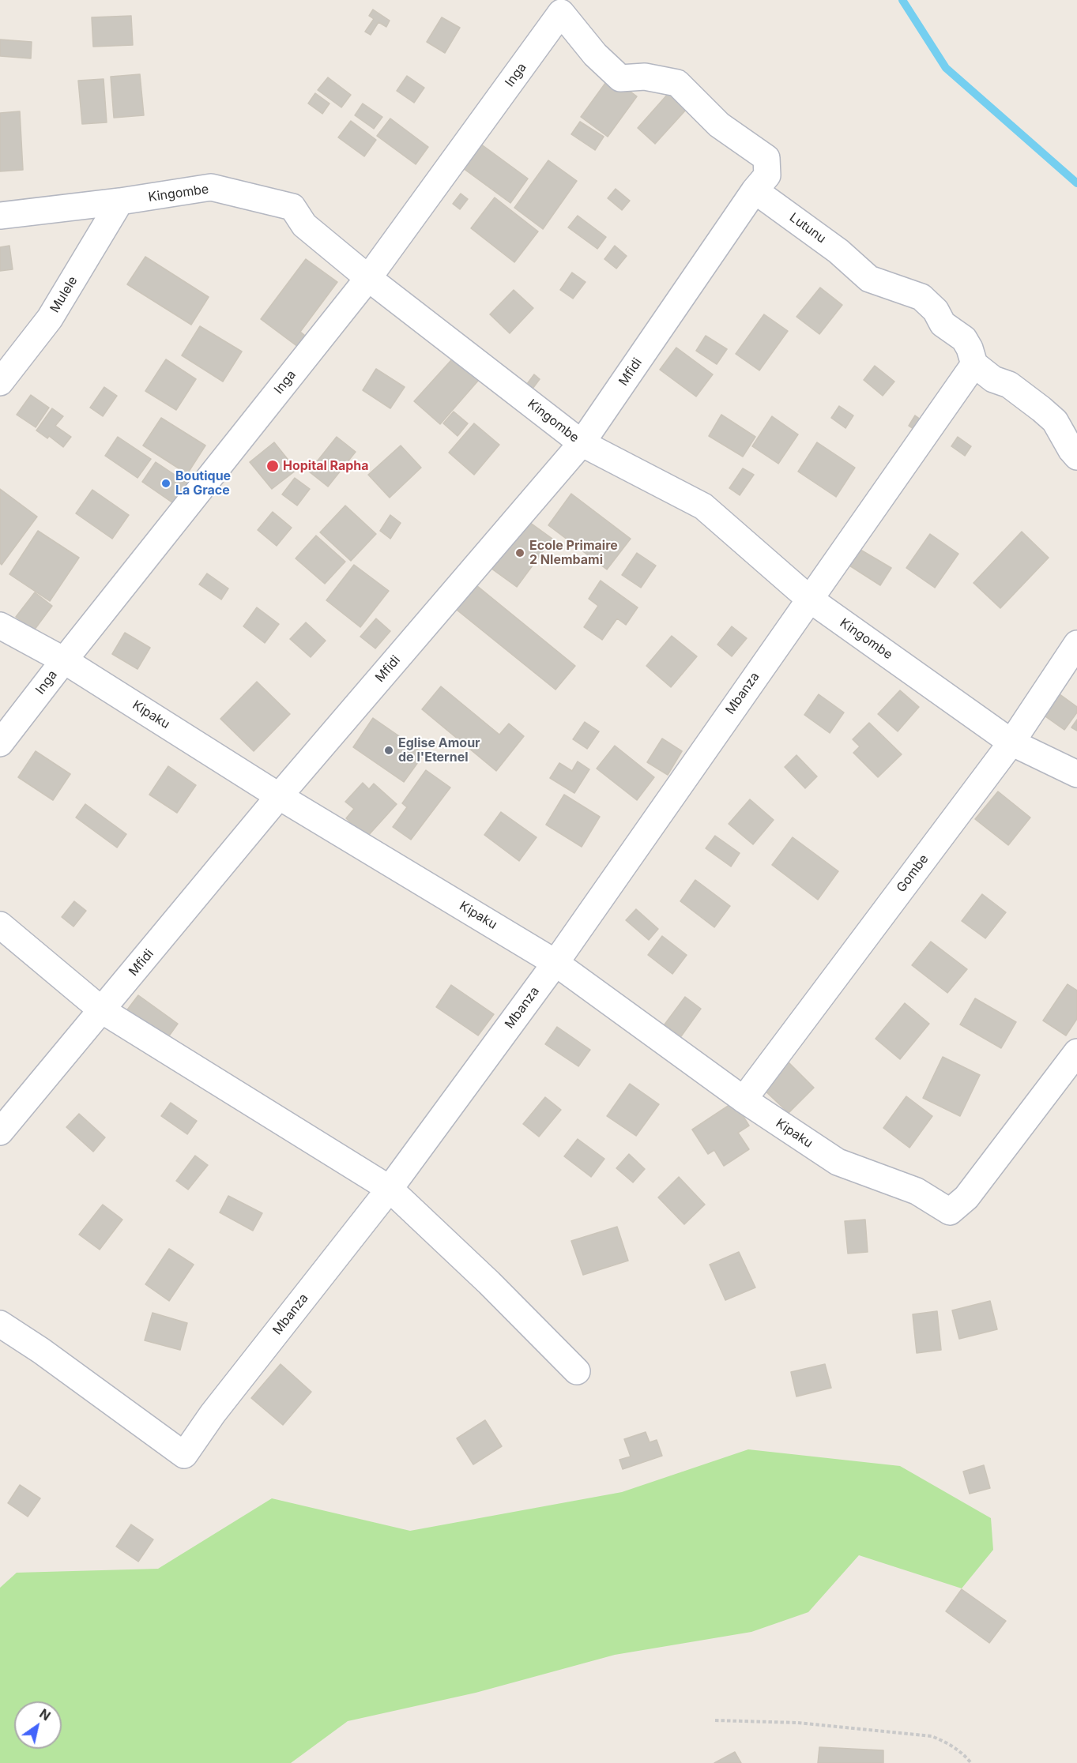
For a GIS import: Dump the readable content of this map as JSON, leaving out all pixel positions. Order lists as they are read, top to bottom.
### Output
{
  "streets": {
    "street": [
      "Inga",
      "Kingombe",
      "Lutunu",
      "Mulele",
      "Mfidi",
      "Mbanza",
      "Kipaku",
      "Gombe"
    ]
  },
  "crossings": [
    ["Inga", "Kingombe"],
    ["Inga", "Lutunu"],
    ["Inga", "Mfidi"],
    ["Inga", "Kipaku"],
    ["Kingombe", "Mulele"],
    ["Kingombe", "Mfidi"],
    ["Kingombe", "Mbanza"],
    ["Kingombe", "Gombe"],
    ["Lutunu", "Mfidi"],
    ["Lutunu", "Mbanza"],
    ["Mfidi", "Kipaku"],
    ["Mbanza", "Kipaku"],
    ["Kipaku", "Gombe"]
  ],
  "places": [
    "Hopital Rapha",
    "Boutique La Grace",
    "Ecole Primaire 2 Nlembami",
    "Eglise Amour de l'Eternel"
  ],
  "north": "top right"
}
